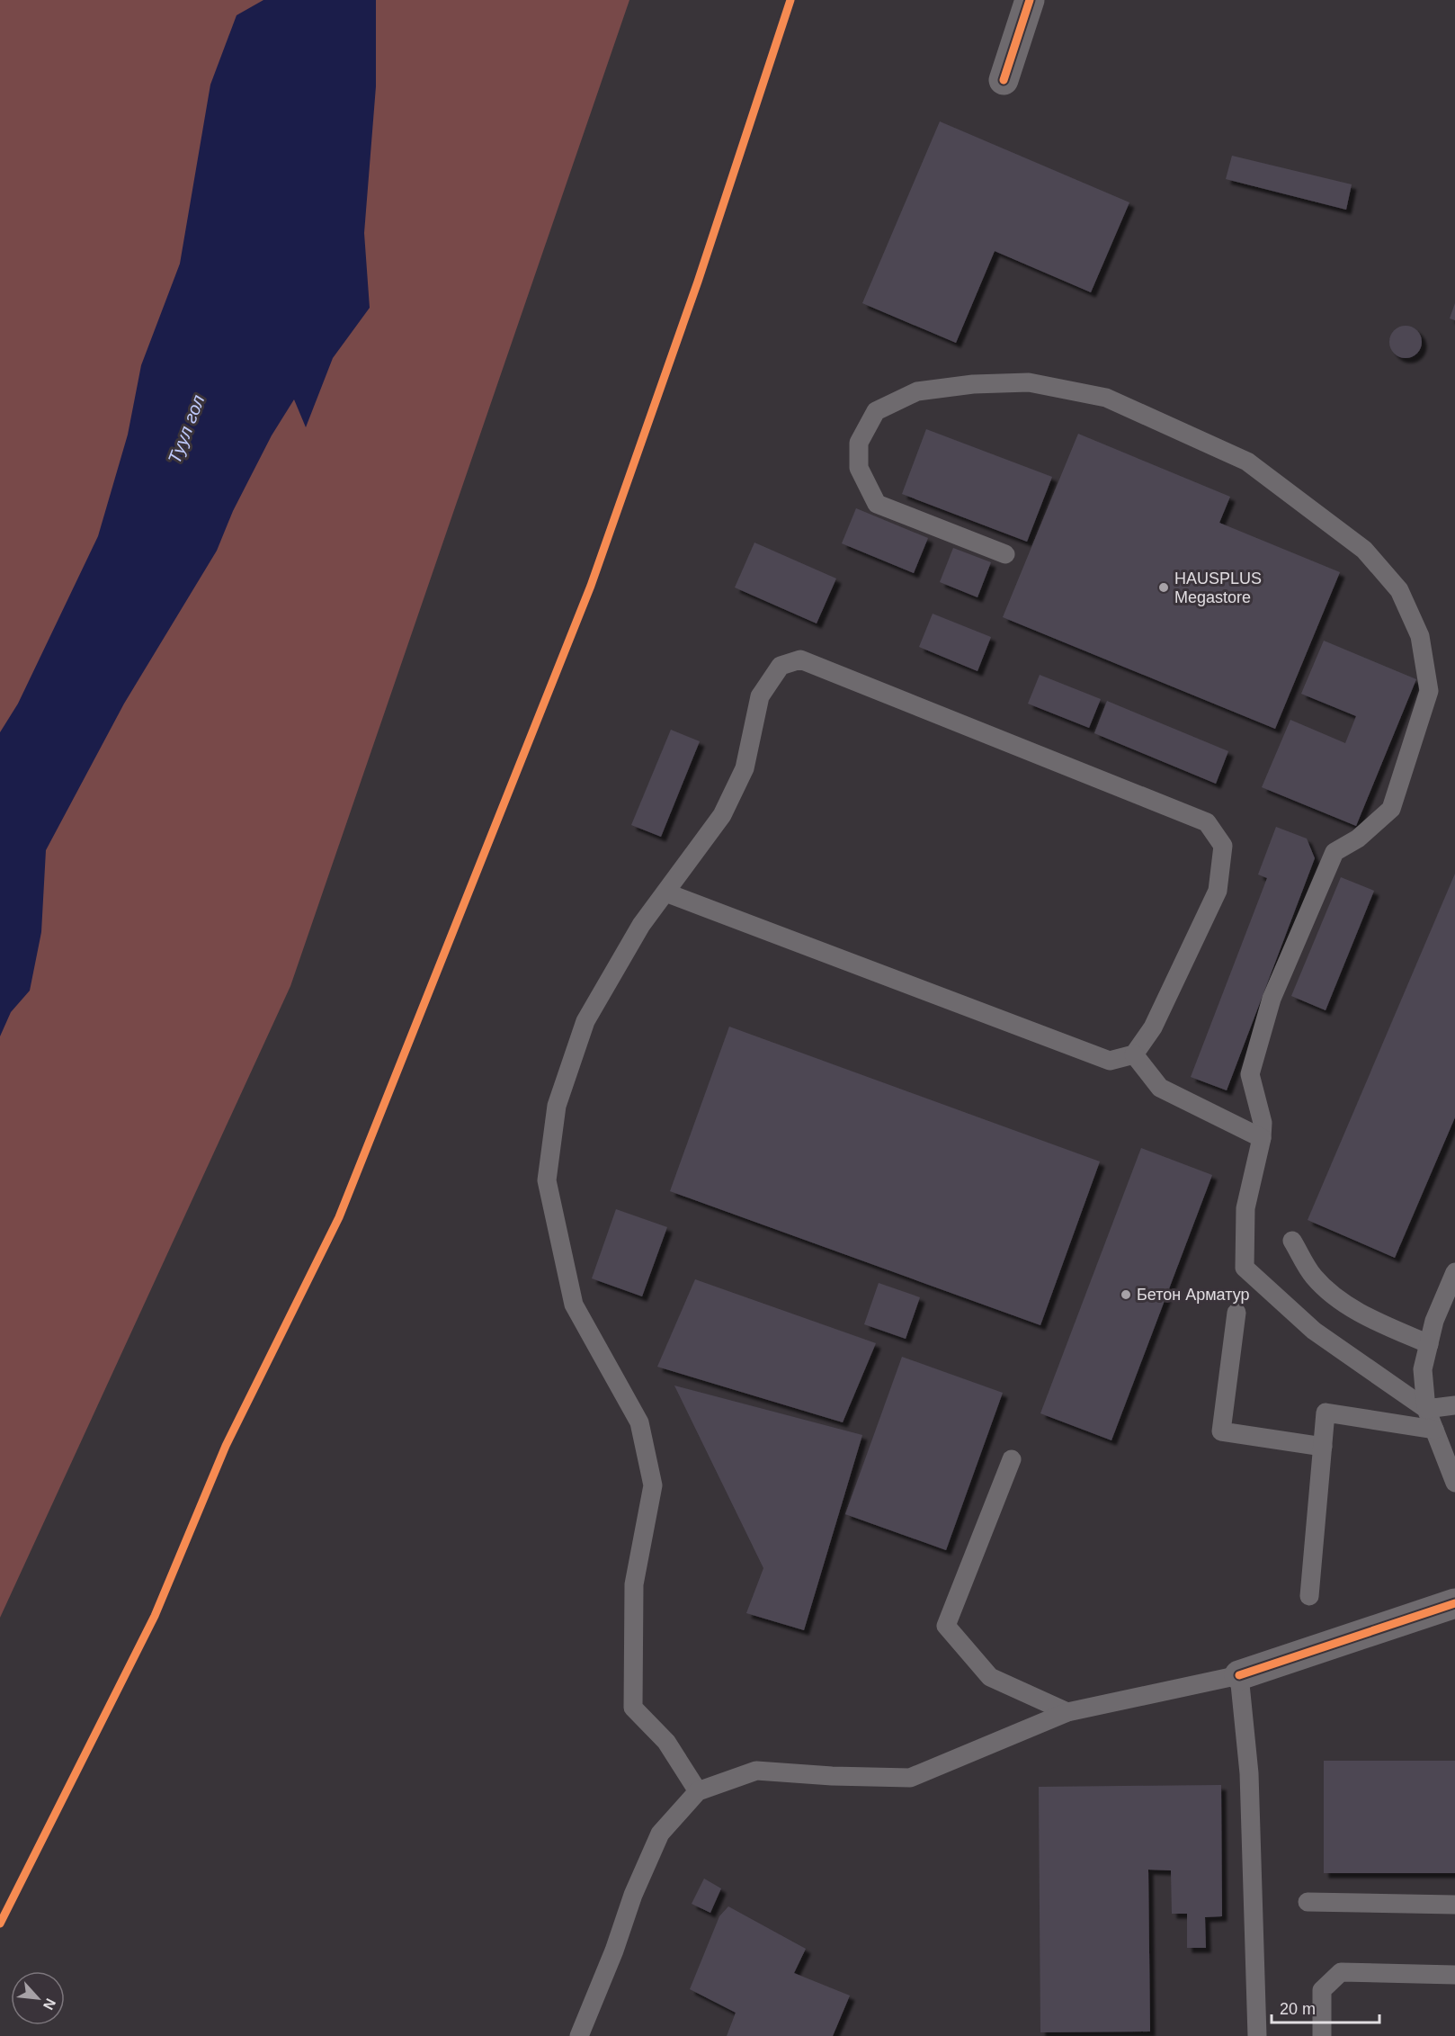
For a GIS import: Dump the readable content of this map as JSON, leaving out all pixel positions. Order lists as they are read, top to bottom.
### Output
{
  "water": ["Туул гол"],
  "places": ["HAUSPLUS Megastore", "Бетон Арматур"],
  "scale_bar": "20 m",
  "north": "bottom right"
}
